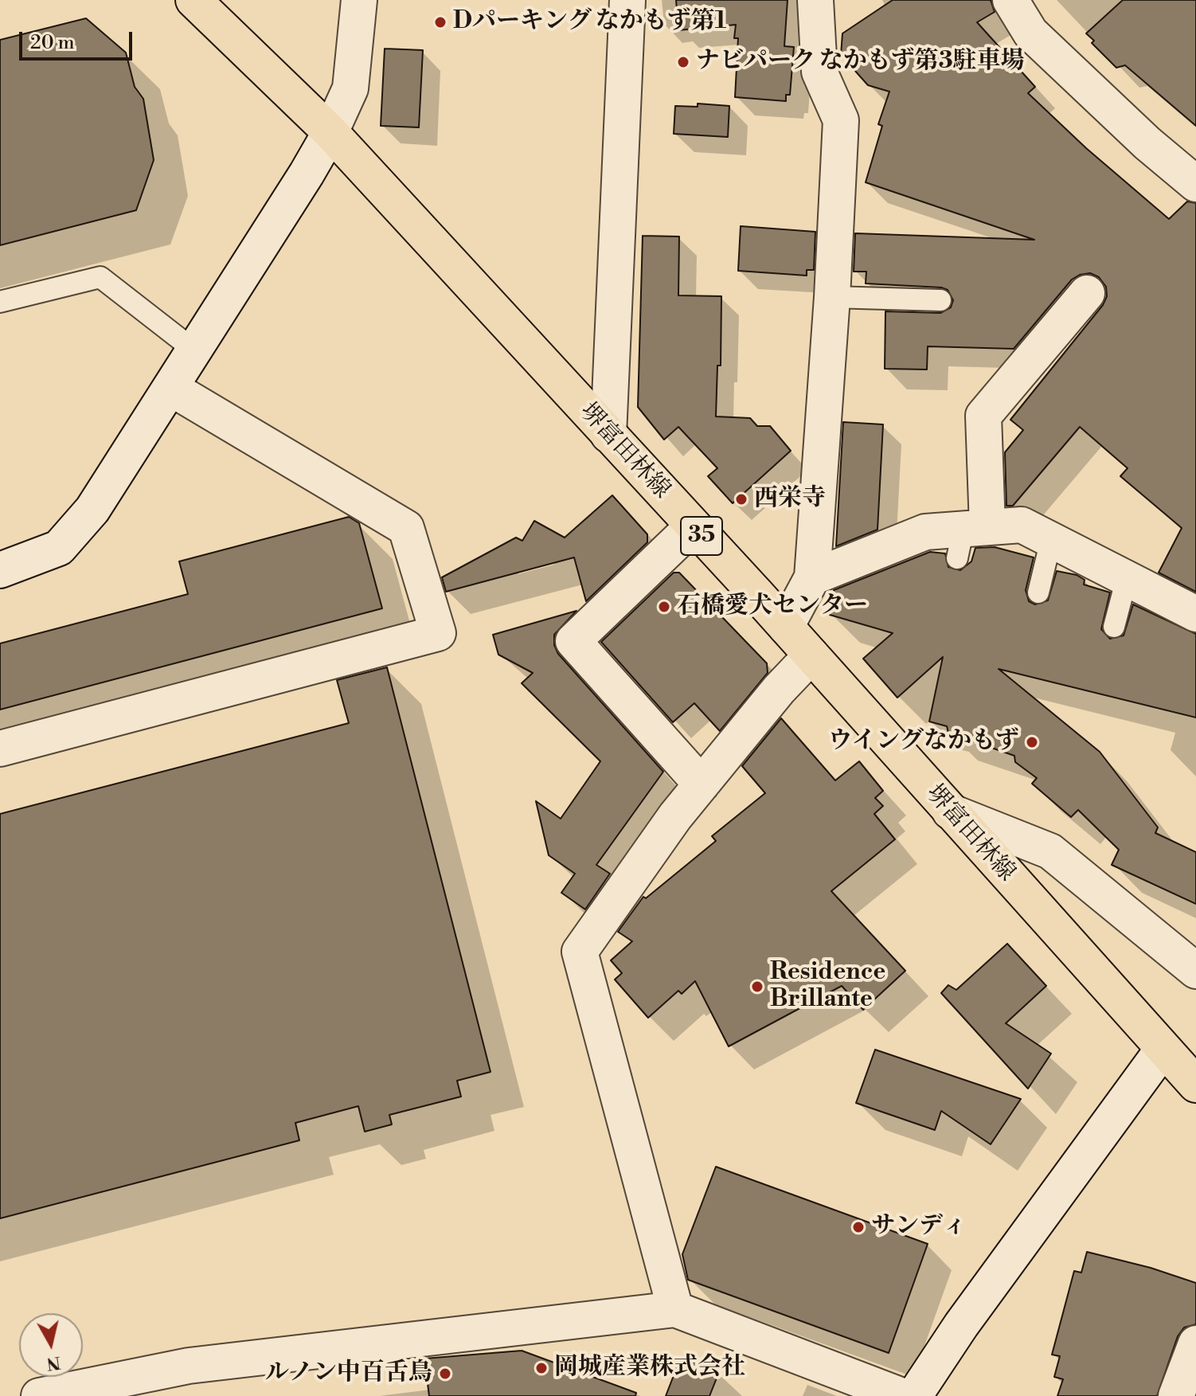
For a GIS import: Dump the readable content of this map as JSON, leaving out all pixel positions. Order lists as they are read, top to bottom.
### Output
{
  "streets": {
    "main road": ["堺富田林線", "35"]
  },
  "places": [
    "Dパーキング なかもず第1",
    "ナビパーク なかもず第3駐車場",
    "西栄寺",
    "石橋愛犬センター",
    "ウイングなかもず",
    "Residence Brillante",
    "サンディ",
    "岡城産業株式会社",
    "ルノン中百舌鳥"
  ],
  "scale_bar": "20 m",
  "north": "bottom"
}
